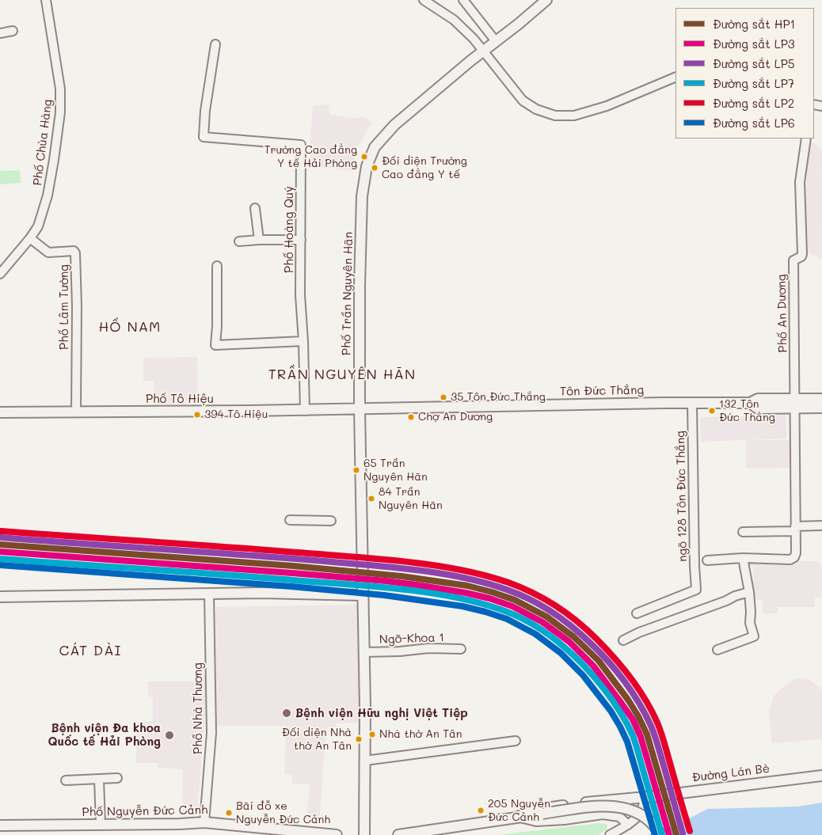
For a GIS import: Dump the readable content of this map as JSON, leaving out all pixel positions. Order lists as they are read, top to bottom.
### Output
{
  "streets": {
    "main road": [
      "Phố Trần Nguyên Hãn",
      "Tôn Đức Thắng",
      "Phố Tô Hiệu",
      "Đường Lán Bè",
      "Phố Nguyễn Đức Cảnh"
    ],
    "street": [
      "Phố Chùa Hàng",
      "Phố Hoàng Quý",
      "Phố Lâm Tường",
      "Phố An Dương",
      "ngõ 128 Tôn Đức Thắng",
      "Ngõ-Khoa 1",
      "Phố Nhà Thương"
    ]
  },
  "crossings": [
    ["Phố Chùa Hàng", "Phố Lâm Tường"],
    ["Phố Hoàng Quý", "Phố Tô Hiệu"],
    ["Phố Trần Nguyên Hãn", "Tôn Đức Thắng"],
    ["Phố Trần Nguyên Hãn", "Phố Tô Hiệu"],
    ["Phố Trần Nguyên Hãn", "Ngõ-Khoa 1"],
    ["Phố Lâm Tường", "Phố Tô Hiệu"],
    ["Phố An Dương", "Tôn Đức Thắng"],
    ["Tôn Đức Thắng", "Phố Tô Hiệu"],
    ["Tôn Đức Thắng", "ngõ 128 Tôn Đức Thắng"],
    ["Phố Nhà Thương", "Phố Nguyễn Đức Cảnh"]
  ],
  "districts": ["HỒ NAM", "TRẦN NGUYÊN HÃN", "CÁT DÀI"],
  "places": [
    "Trường Cao đẳng Y tế Hải Phòng",
    "Đối diện Trường Cao đẳng Y tế",
    "35 Tôn Đức Thắng",
    "132 Tôn Đức Thắng",
    "394 Tô Hiệu",
    "Chợ An Dương",
    "65 Trần Nguyên Hãn",
    "84 Trần Nguyên Hãn",
    "Bệnh viện Hữu nghị Việt Tiệp",
    "Nhà thờ An Tân",
    "Bệnh viện Đa khoa Quốc tế Hải Phòng",
    "Đối diện Nhà thờ An Tân",
    "205 Nguyễn Đức Cảnh",
    "Bãi đỗ xe Nguyễn Đức Cảnh"
  ],
  "lines": [
    "rail line LP2",
    "rail line LP5",
    "rail line HP1",
    "rail line LP3",
    "rail line LP7",
    "rail line LP6"
  ],
  "legend": [
    "Đường sắt HP1",
    "Đường sắt LP3",
    "Đường sắt LP5",
    "Đường sắt LP7",
    "Đường sắt LP2",
    "Đường sắt LP6"
  ]
}
